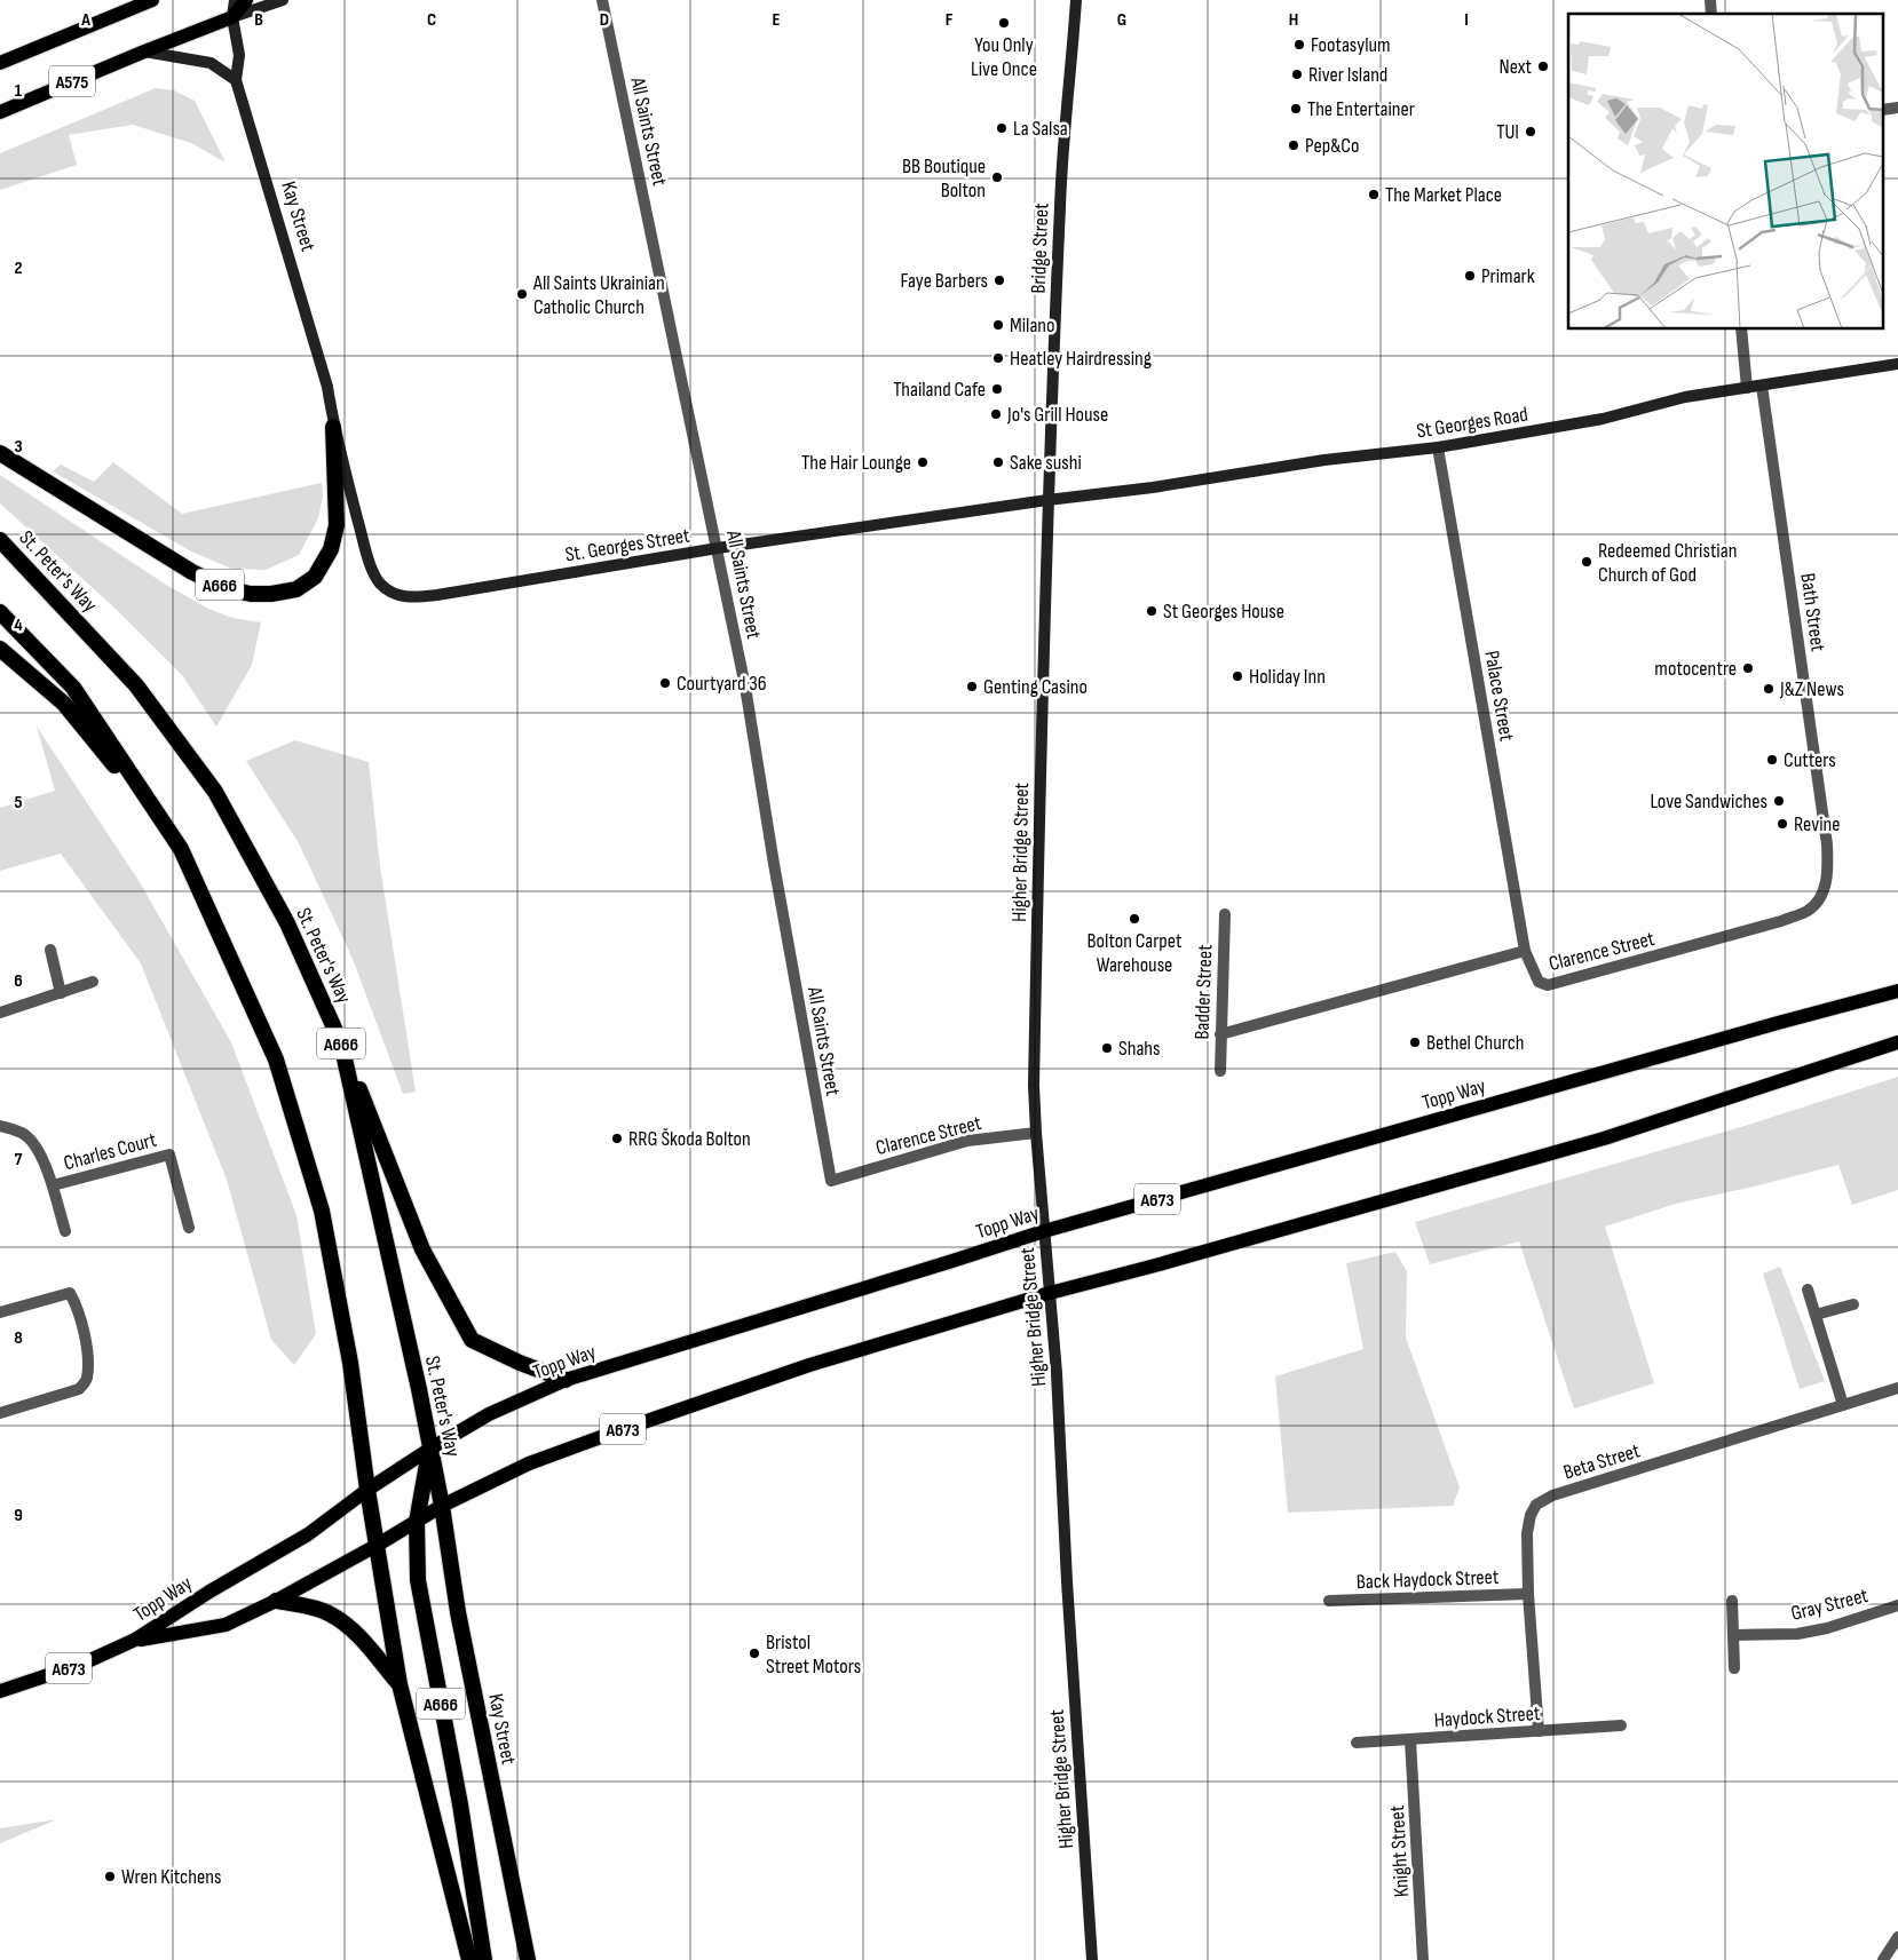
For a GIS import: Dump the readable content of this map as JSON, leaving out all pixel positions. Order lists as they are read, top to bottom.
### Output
{
  "streets": {
    "highway": ["Kay Street", "St. Peter's Way", "A666"],
    "main road": [
      "A575",
      "Bridge Street",
      "St Georges Road",
      "St. Georges Street",
      "Higher Bridge Street",
      "Topp Way",
      "A673"
    ],
    "street": [
      "All Saints Street",
      "Bath Street",
      "Palace Street",
      "Clarence Street",
      "Badder Street",
      "Charles Court",
      "Beta Street",
      "Back Haydock Street",
      "Gray Street",
      "Haydock Street",
      "Knight Street"
    ]
  },
  "crossings": [
    ["A575", "Kay Street"],
    ["All Saints Street", "St. Georges Street"],
    ["All Saints Street", "Clarence Street"],
    ["Kay Street", "St. Georges Street"],
    ["Kay Street", "St. Peter's Way"],
    ["Kay Street", "A666"],
    ["Kay Street", "Topp Way"],
    ["Bridge Street", "St Georges Road"],
    ["Bridge Street", "St. Georges Street"],
    ["Bridge Street", "Higher Bridge Street"],
    ["St Georges Road", "St. Georges Street"],
    ["St Georges Road", "Bath Street"],
    ["St Georges Road", "Palace Street"],
    ["St Georges Road", "Higher Bridge Street"],
    ["St. Georges Street", "A666"],
    ["St. Georges Street", "Higher Bridge Street"],
    ["St. Peter's Way", "A666"],
    ["St. Peter's Way", "Topp Way"],
    ["A666", "Topp Way"],
    ["Bath Street", "Clarence Street"],
    ["Palace Street", "Clarence Street"],
    ["Higher Bridge Street", "Clarence Street"],
    ["Higher Bridge Street", "Topp Way"],
    ["Clarence Street", "Badder Street"],
    ["Topp Way", "A673"],
    ["Beta Street", "Back Haydock Street"],
    ["Beta Street", "Haydock Street"],
    ["Haydock Street", "Knight Street"]
  ],
  "places": [
    "You Only Live Once",
    "Footasylum",
    "Next",
    "River Island",
    "The Entertainer",
    "La Salsa",
    "TUI",
    "Pep&Co",
    "BB Boutique Bolton",
    "The Market Place",
    "Primark",
    "Faye Barbers",
    "All Saints Ukrainian Catholic Church",
    "Milano",
    "Heatley Hairdressing",
    "Thailand Cafe",
    "Jo's Grill House",
    "The Hair Lounge",
    "Sake sushi",
    "Redeemed Christian Church of God",
    "St Georges House",
    "motocentre",
    "Holiday Inn",
    "Courtyard 36",
    "Genting Casino",
    "J&Z News",
    "Cutters",
    "Love Sandwiches",
    "Revine",
    "Bolton Carpet Warehouse",
    "Bethel Church",
    "Shahs",
    "RRG Škoda Bolton",
    "Bristol Street Motors",
    "Wren Kitchens"
  ],
  "grid": {
    "columns": [
      "A",
      "B",
      "C",
      "D",
      "E",
      "F",
      "G",
      "H",
      "I"
    ],
    "rows": [
      "1",
      "2",
      "3",
      "4",
      "5",
      "6",
      "7",
      "8",
      "9"
    ]
  }
}
